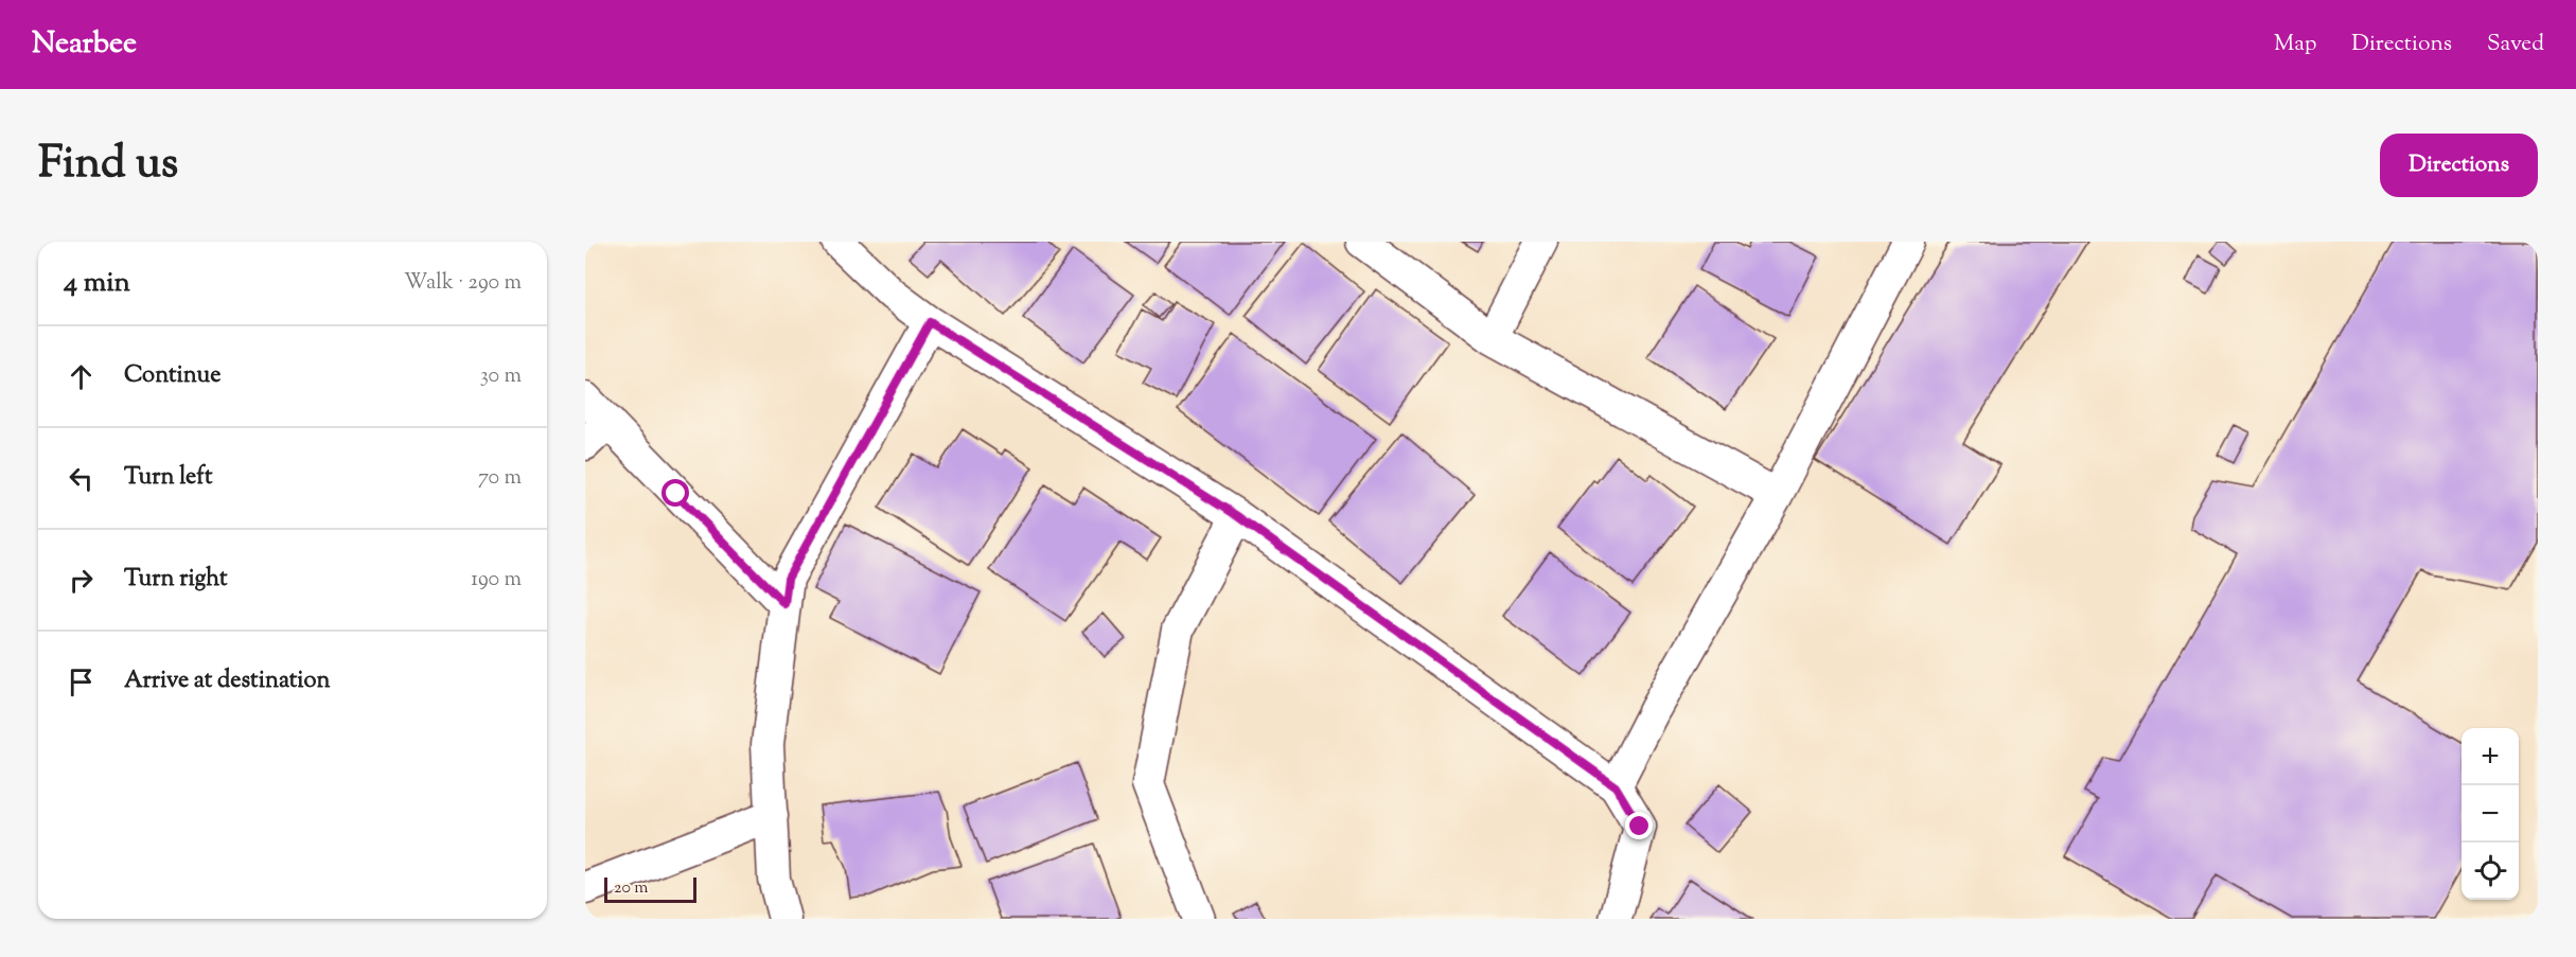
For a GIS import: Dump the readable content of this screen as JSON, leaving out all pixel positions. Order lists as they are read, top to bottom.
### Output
{
  "scale_bar": "20 m",
  "page": {
    "header": "Nearbee",
    "nav": ["Map", "Directions", "Saved"],
    "title": "Find us",
    "buttons": "Directions",
    "heading": ["4 min", "Walk · 290 m"],
    "list": [
      ["Continue", "30 m"],
      ["Turn left", "70 m"],
      ["Turn right", "190 m"],
      "Arrive at destination"
    ],
    "map_buttons": ["+", "−"],
    "scale": "20 m"
  }
}
